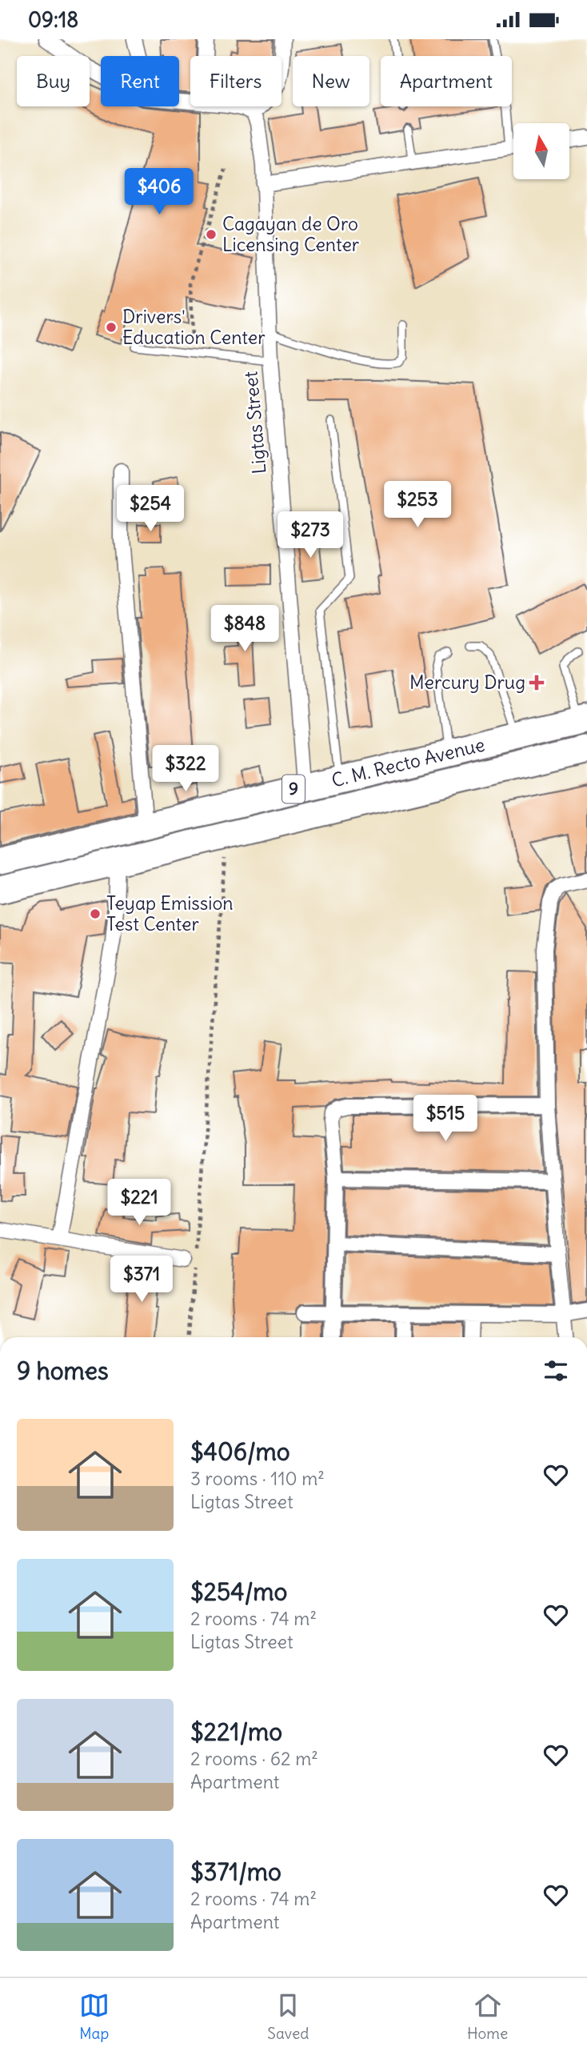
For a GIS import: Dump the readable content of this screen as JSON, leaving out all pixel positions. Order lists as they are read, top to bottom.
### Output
{
  "streets": {
    "highway": ["C. M. Recto Avenue", "9"],
    "street": ["Ligtas Street"]
  },
  "crossings": [
    ["Ligtas Street", "C. M. Recto Avenue"]
  ],
  "places": {
    "other": ["Cagayan de Oro Licensing Center", "Drivers' Education Center", "Teyap Emission Test Center"],
    "health": ["Mercury Drug"]
  },
  "north": "top",
  "page": {
    "status": "09:18",
    "chip": [
      "Buy",
      "Rent",
      "Filters",
      "New",
      "Apartment"
    ],
    "price": [
      "$406",
      "$253",
      "$254",
      "$273",
      "$848",
      "$322",
      "$515",
      "$221",
      "$371"
    ],
    "heading": "9 homes",
    "list": [
      {
        "name": "$406/mo",
        "note": "3 rooms · 110 m² · Ligtas Street"
      },
      {
        "name": "$254/mo",
        "note": "2 rooms · 74 m² · Ligtas Street"
      },
      {
        "name": "$221/mo",
        "note": "2 rooms · 62 m² · Apartment"
      },
      {
        "name": "$371/mo",
        "note": "2 rooms · 74 m² · Apartment"
      }
    ],
    "tabs": ["Map", "Saved", "Home"]
  }
}
